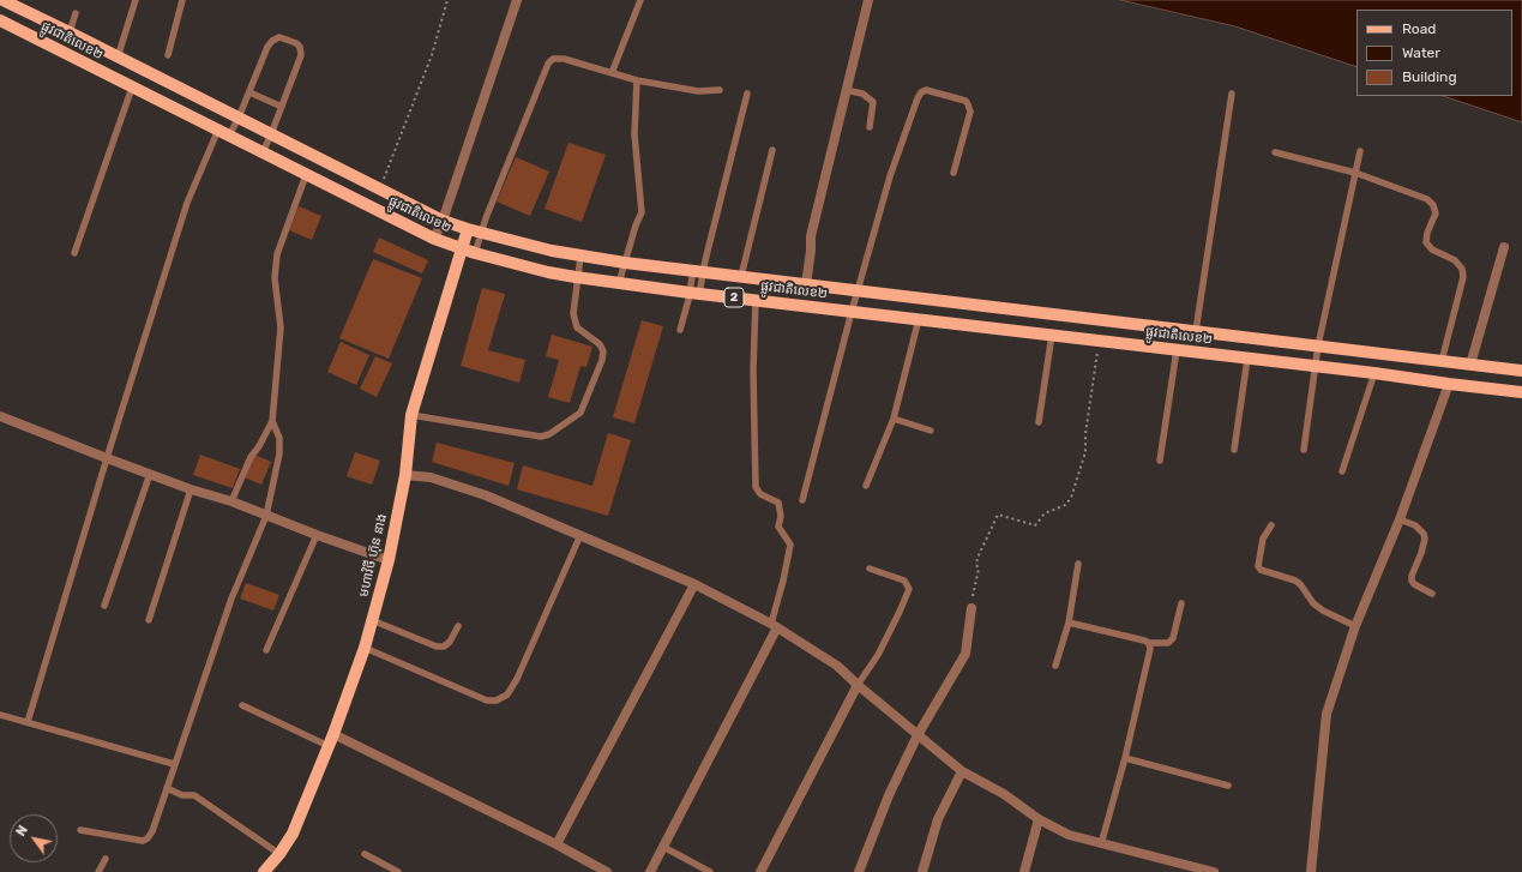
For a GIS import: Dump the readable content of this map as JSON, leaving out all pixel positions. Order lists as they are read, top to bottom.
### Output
{
  "streets": {
    "main road": ["ផ្លូវជាតិលេខ២", "2", "មហាវិថី ហ៊ុន នាង"]
  },
  "crossings": [
    ["ផ្លូវជាតិលេខ២", "មហាវិថី ហ៊ុន នាង"]
  ],
  "legend": ["Road", "Water", "Building"],
  "north": "top left"
}
